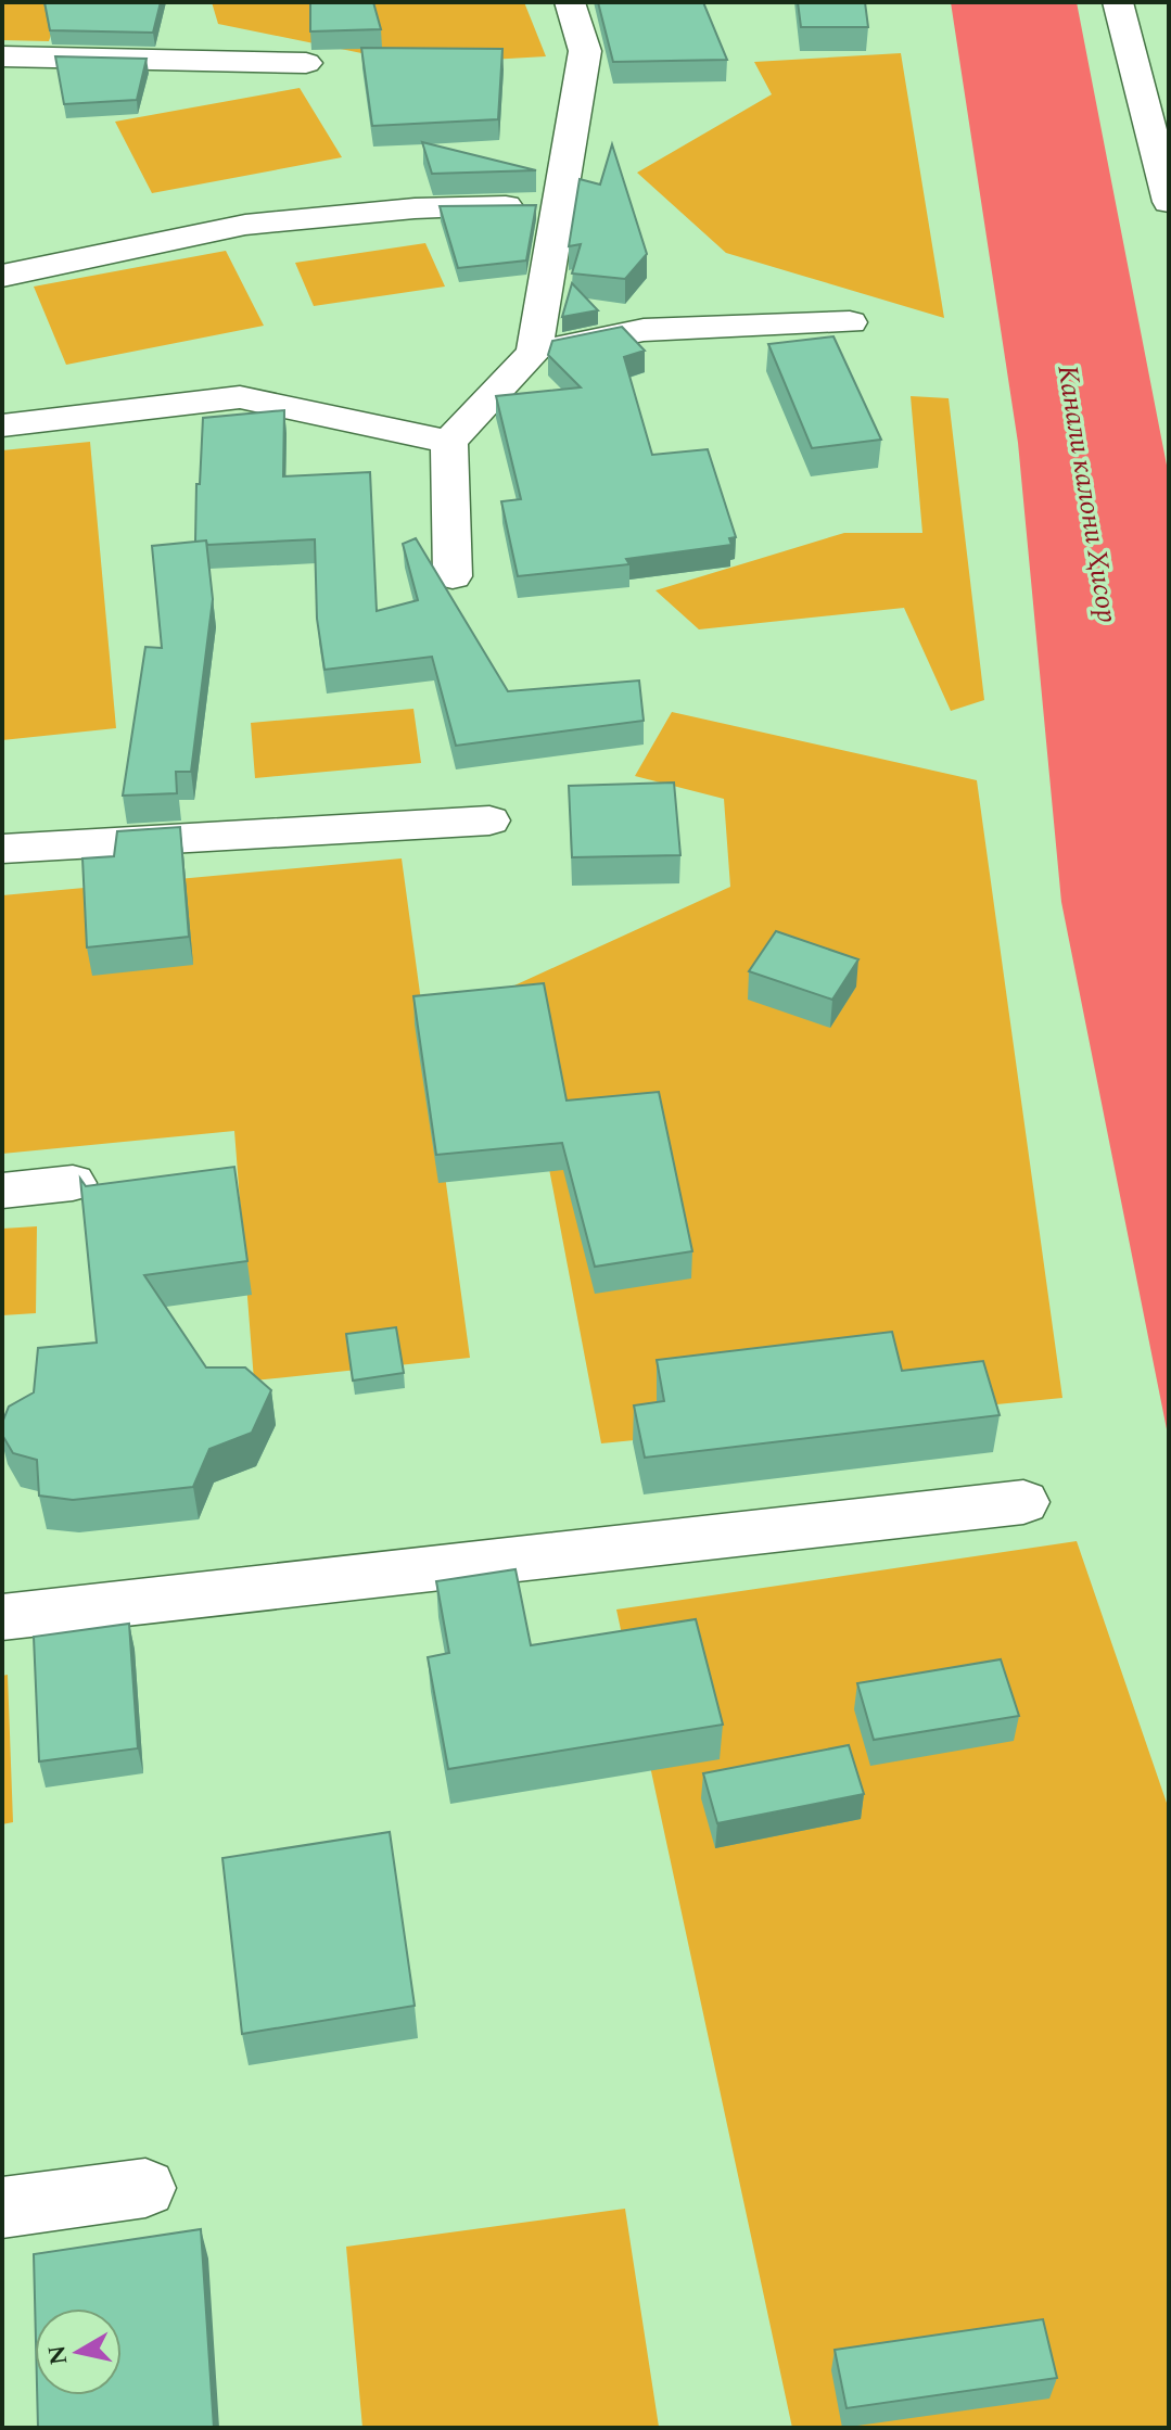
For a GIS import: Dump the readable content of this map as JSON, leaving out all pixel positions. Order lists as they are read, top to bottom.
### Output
{
  "water": ["Канали калони Ҳисор"],
  "north": "left"
}
